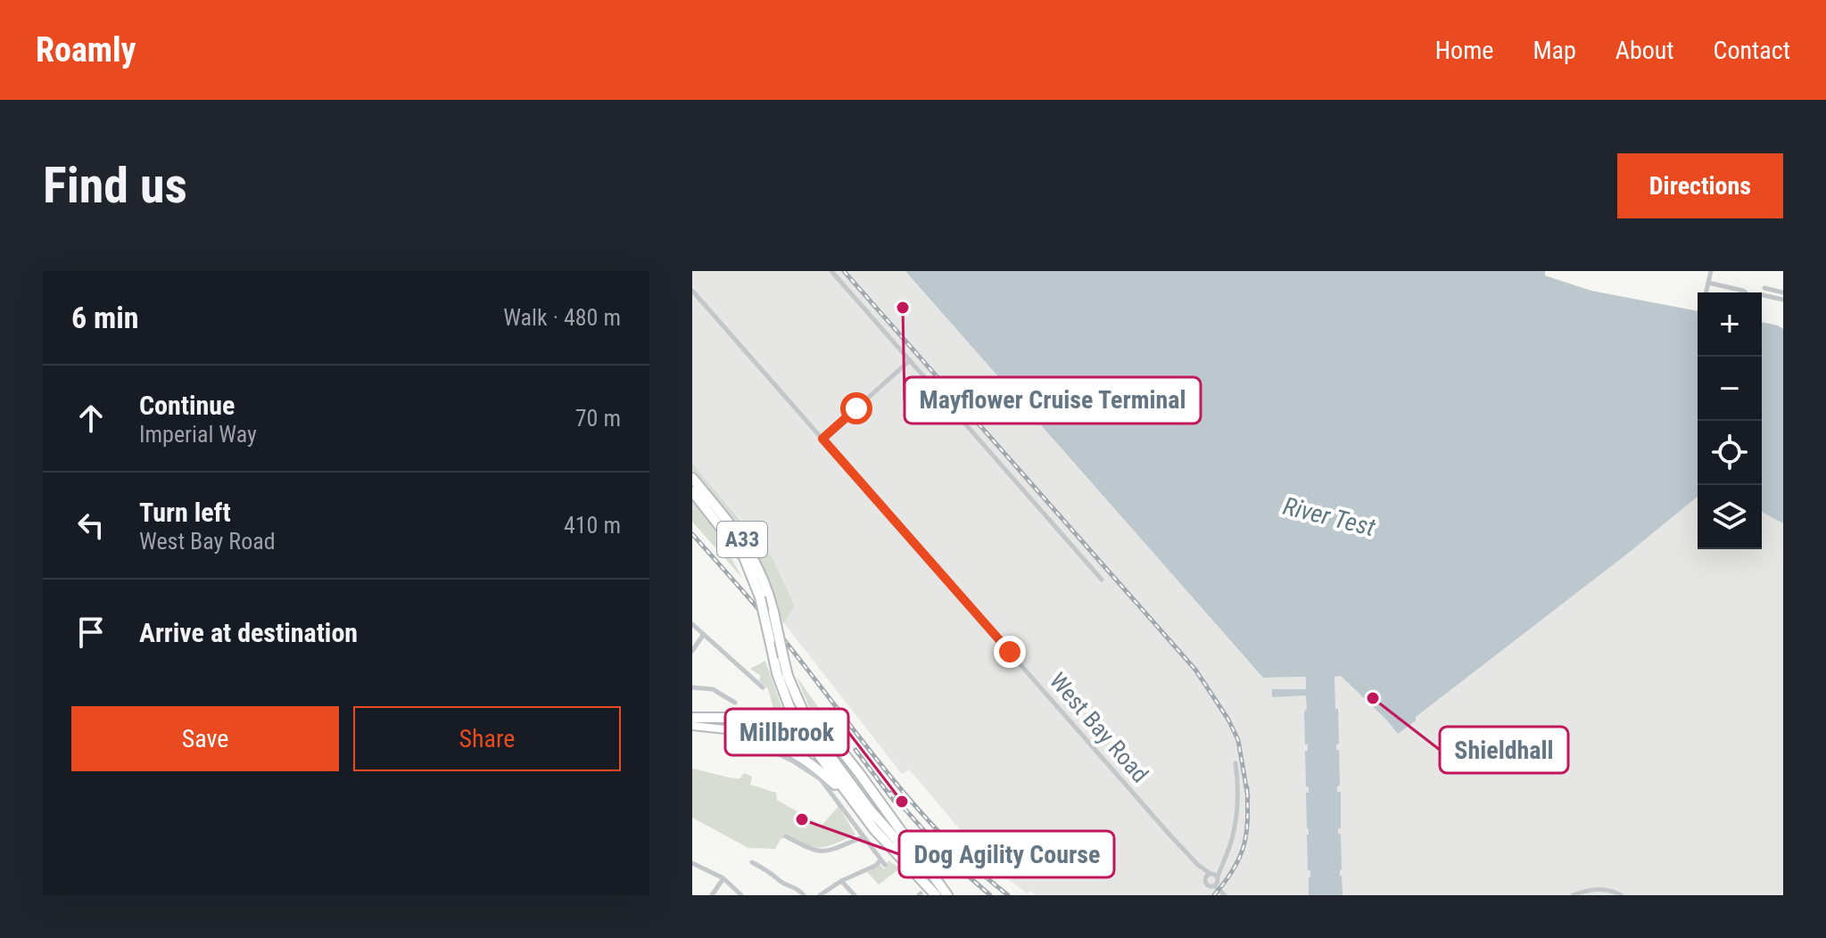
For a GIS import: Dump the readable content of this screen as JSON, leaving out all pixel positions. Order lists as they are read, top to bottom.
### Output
{
  "streets": {
    "highway": ["A33"],
    "street": ["West Bay Road"]
  },
  "water": ["River Test"],
  "places": [
    "Mayflower Cruise Terminal",
    "Shieldhall",
    "Millbrook",
    "Dog Agility Course"
  ],
  "page": {
    "header": "Roamly",
    "nav": [
      "Home",
      "Map",
      "About",
      "Contact"
    ],
    "buttons": [
      "Directions",
      ["Save", "Share"]
    ],
    "title": "Find us",
    "heading": ["6 min", "Walk · 480 m"],
    "map_buttons": ["+", "−"],
    "list": [
      ["Continue", "Imperial Way", "70 m"],
      ["Turn left", "West Bay Road", "410 m"],
      "Arrive at destination"
    ]
  }
}
